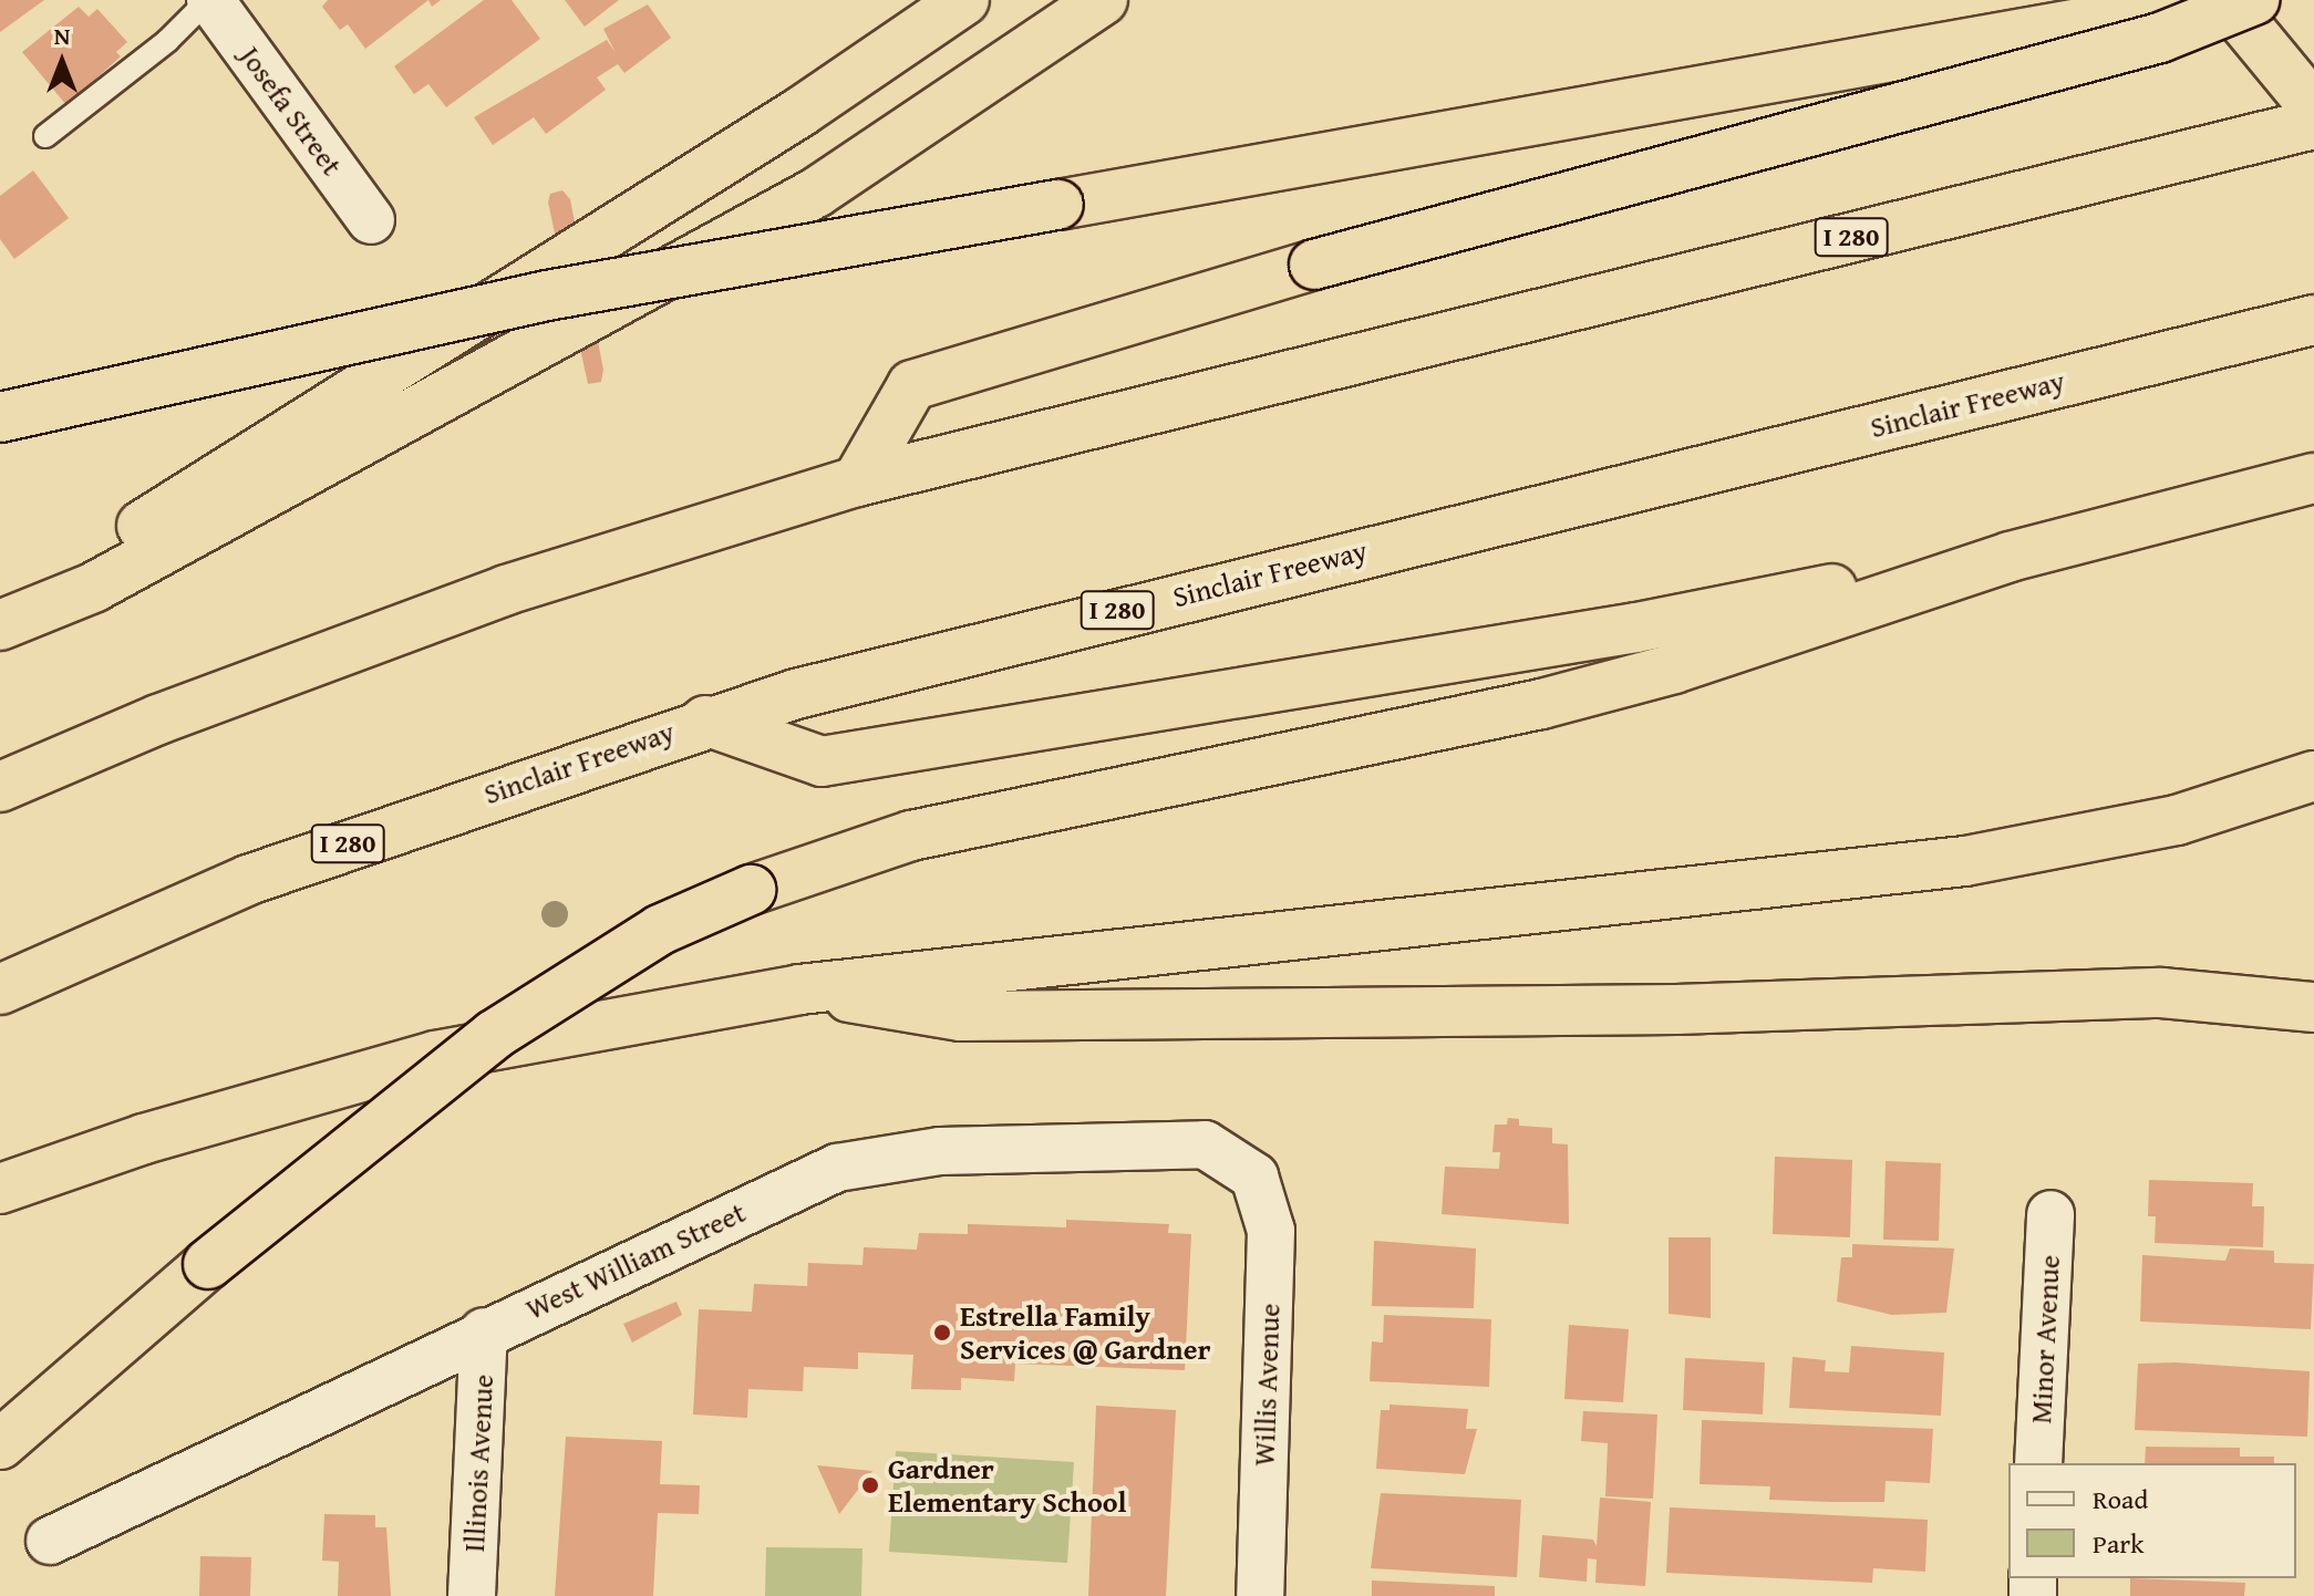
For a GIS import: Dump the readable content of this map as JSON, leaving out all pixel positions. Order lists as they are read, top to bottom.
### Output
{
  "streets": {
    "highway": ["I 280", "Sinclair Freeway"],
    "street": [
      "Josefa Street",
      "West William Street",
      "Minor Avenue",
      "Willis Avenue",
      "Illinois Avenue"
    ]
  },
  "crossings": [
    ["West William Street", "Willis Avenue"],
    ["West William Street", "Illinois Avenue"]
  ],
  "places": ["Estrella Family Services @ Gardner", "Gardner Elementary School"],
  "legend": ["Road", "Park"],
  "north": "top"
}
